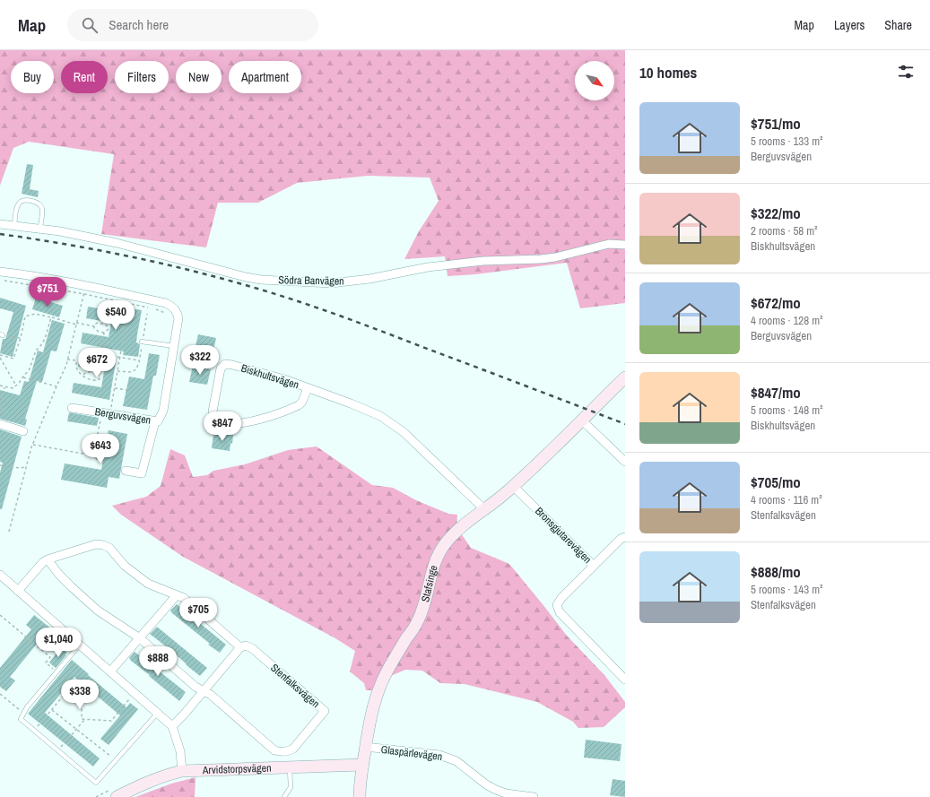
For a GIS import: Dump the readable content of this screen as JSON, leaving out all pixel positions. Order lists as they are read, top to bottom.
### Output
{
  "streets": {
    "street": [
      "Södra Banvägen",
      "Biskhultsvägen",
      "Berguvsvägen",
      "Bronsgjutarevägen",
      "Stafsinge",
      "Stenfalksvägen",
      "Glaspärlevägen",
      "Arvidstorpsvägen"
    ]
  },
  "crossings": [
    ["Biskhultsvägen", "Stafsinge"],
    ["Bronsgjutarevägen", "Stafsinge"],
    ["Stafsinge", "Glaspärlevägen"],
    ["Stafsinge", "Arvidstorpsvägen"]
  ],
  "north": "bottom right",
  "page": {
    "header": "Map",
    "search": "Search here",
    "nav": ["Map", "Layers", "Share"],
    "heading": "10 homes",
    "chip": [
      "Buy",
      "Rent",
      "Filters",
      "New",
      "Apartment"
    ],
    "list": [
      {
        "name": "$751/mo",
        "note": "5 rooms · 133 m² · Berguvsvägen"
      },
      {
        "name": "$322/mo",
        "note": "2 rooms · 58 m² · Biskhultsvägen"
      },
      {
        "name": "$672/mo",
        "note": "4 rooms · 128 m² · Berguvsvägen"
      },
      {
        "name": "$847/mo",
        "note": "5 rooms · 148 m² · Biskhultsvägen"
      },
      {
        "name": "$705/mo",
        "note": "4 rooms · 116 m² · Stenfalksvägen"
      },
      {
        "name": "$888/mo",
        "note": "5 rooms · 143 m² · Stenfalksvägen"
      }
    ],
    "price": [
      "$751",
      "$540",
      "$322",
      "$672",
      "$847",
      "$643",
      "$705",
      "$1,040",
      "$888",
      "$338"
    ]
  }
}
